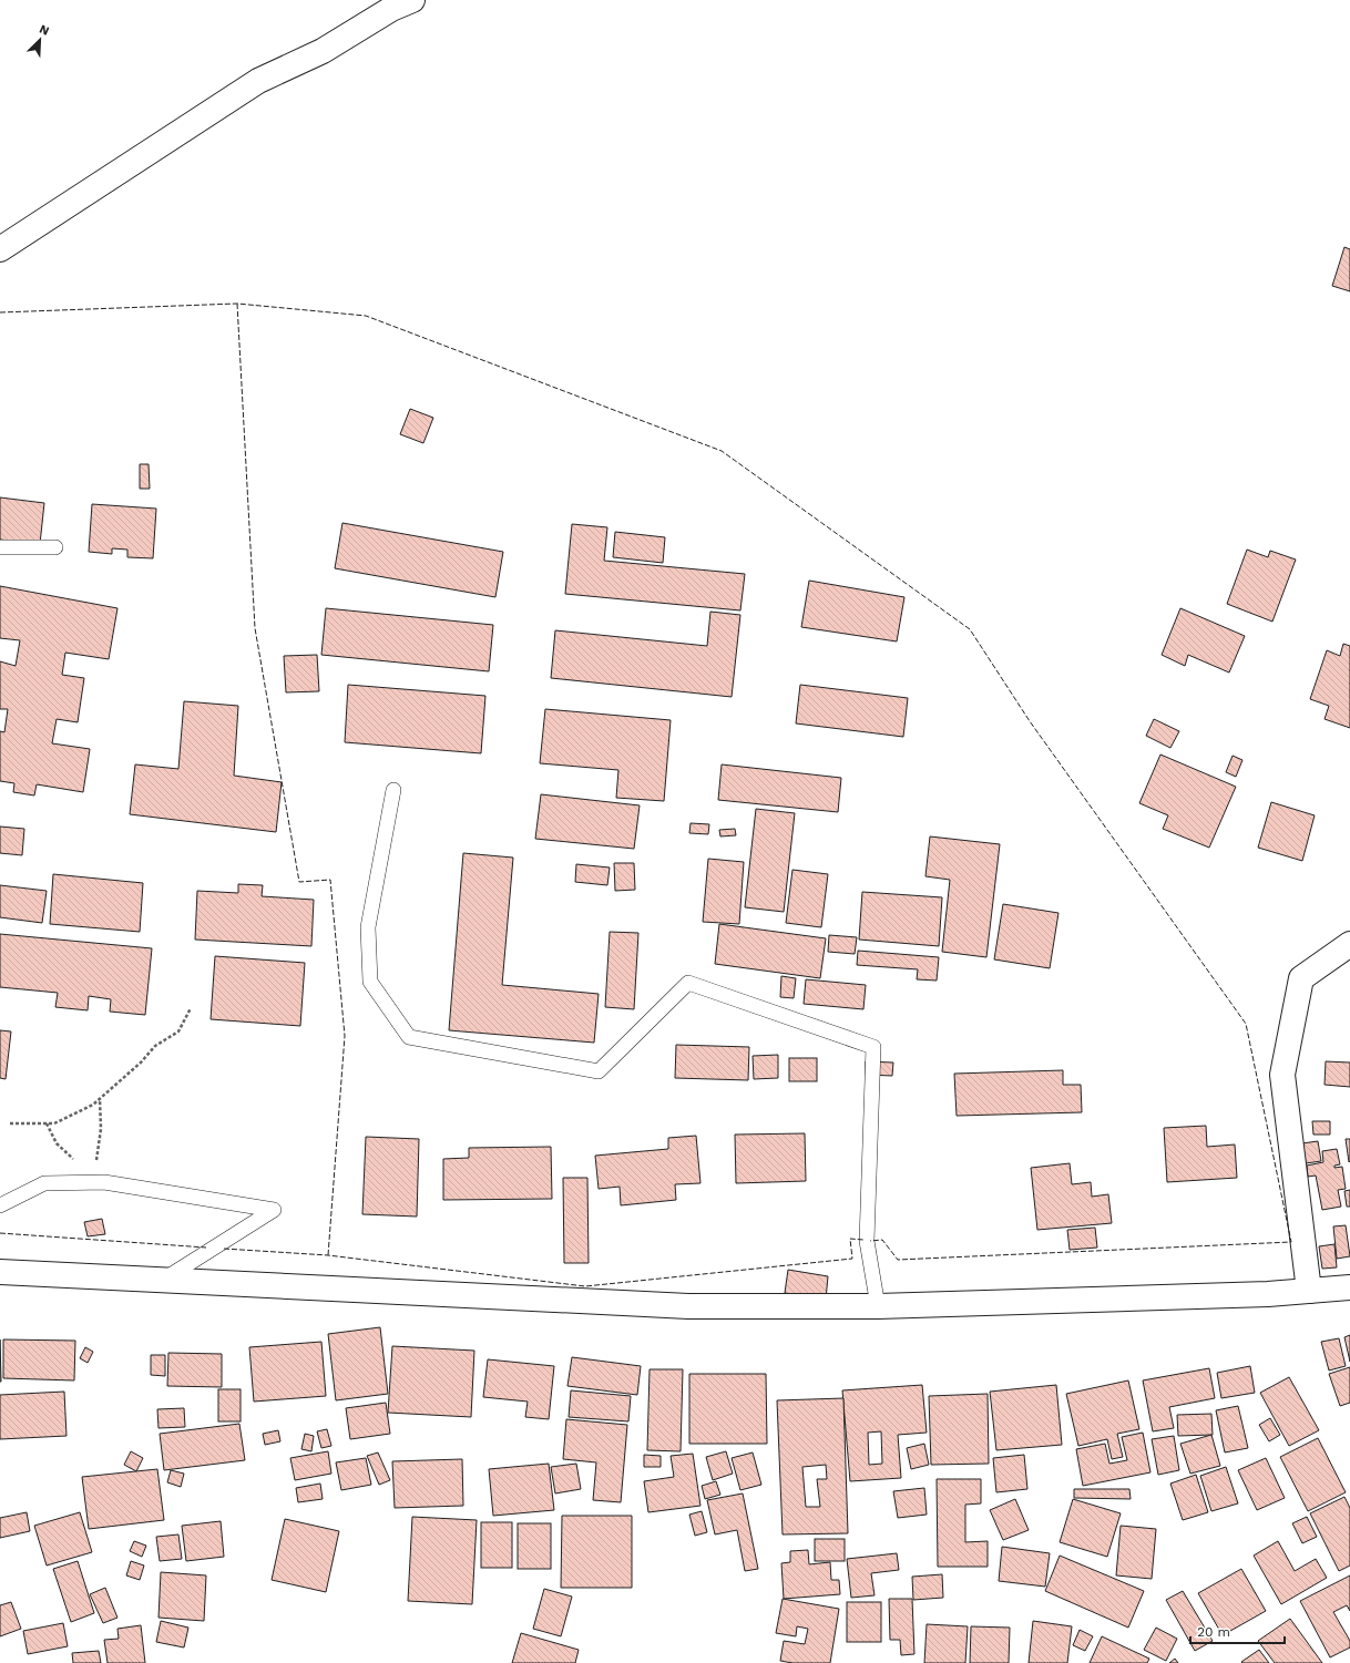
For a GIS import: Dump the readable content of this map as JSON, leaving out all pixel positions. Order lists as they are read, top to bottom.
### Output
{
  "scale_bar": "20 m",
  "north": "top right"
}
